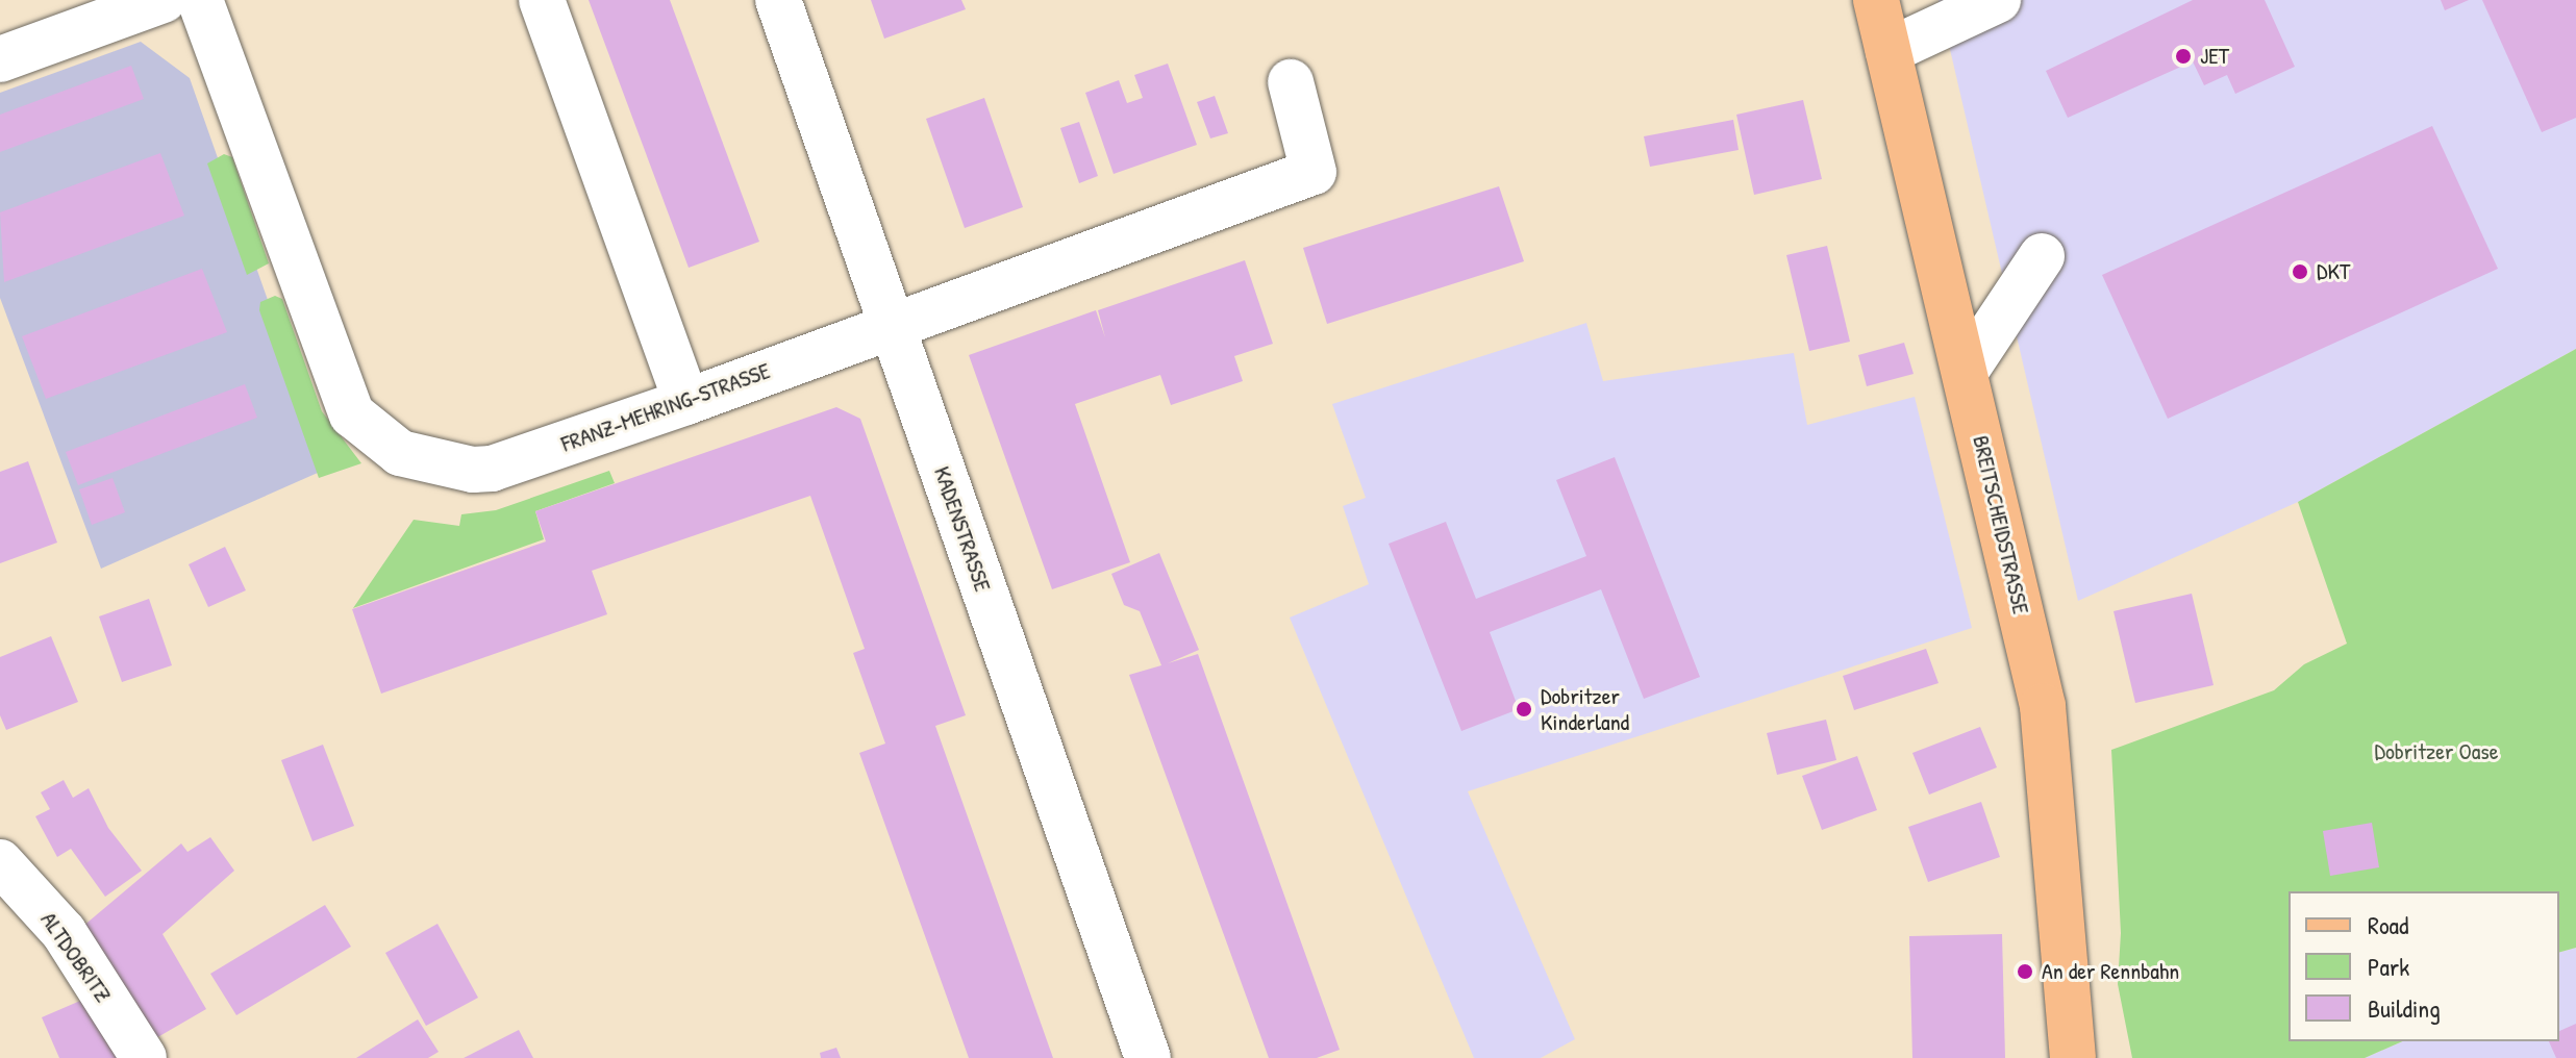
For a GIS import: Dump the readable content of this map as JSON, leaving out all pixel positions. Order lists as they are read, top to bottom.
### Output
{
  "streets": {
    "main road": ["BREITSCHEIDSTRASSE"],
    "street": ["FRANZ-MEHRING-STRASSE", "KADENSTRASSE", "ALTDOBRITZ"]
  },
  "crossings": [
    ["FRANZ-MEHRING-STRASSE", "KADENSTRASSE"]
  ],
  "parks": ["Dobritzer Oase"],
  "places": [
    "JET",
    "DKT",
    "Dobritzer Kinderland",
    "An der Rennbahn"
  ],
  "legend": ["Road", "Park", "Building"]
}
